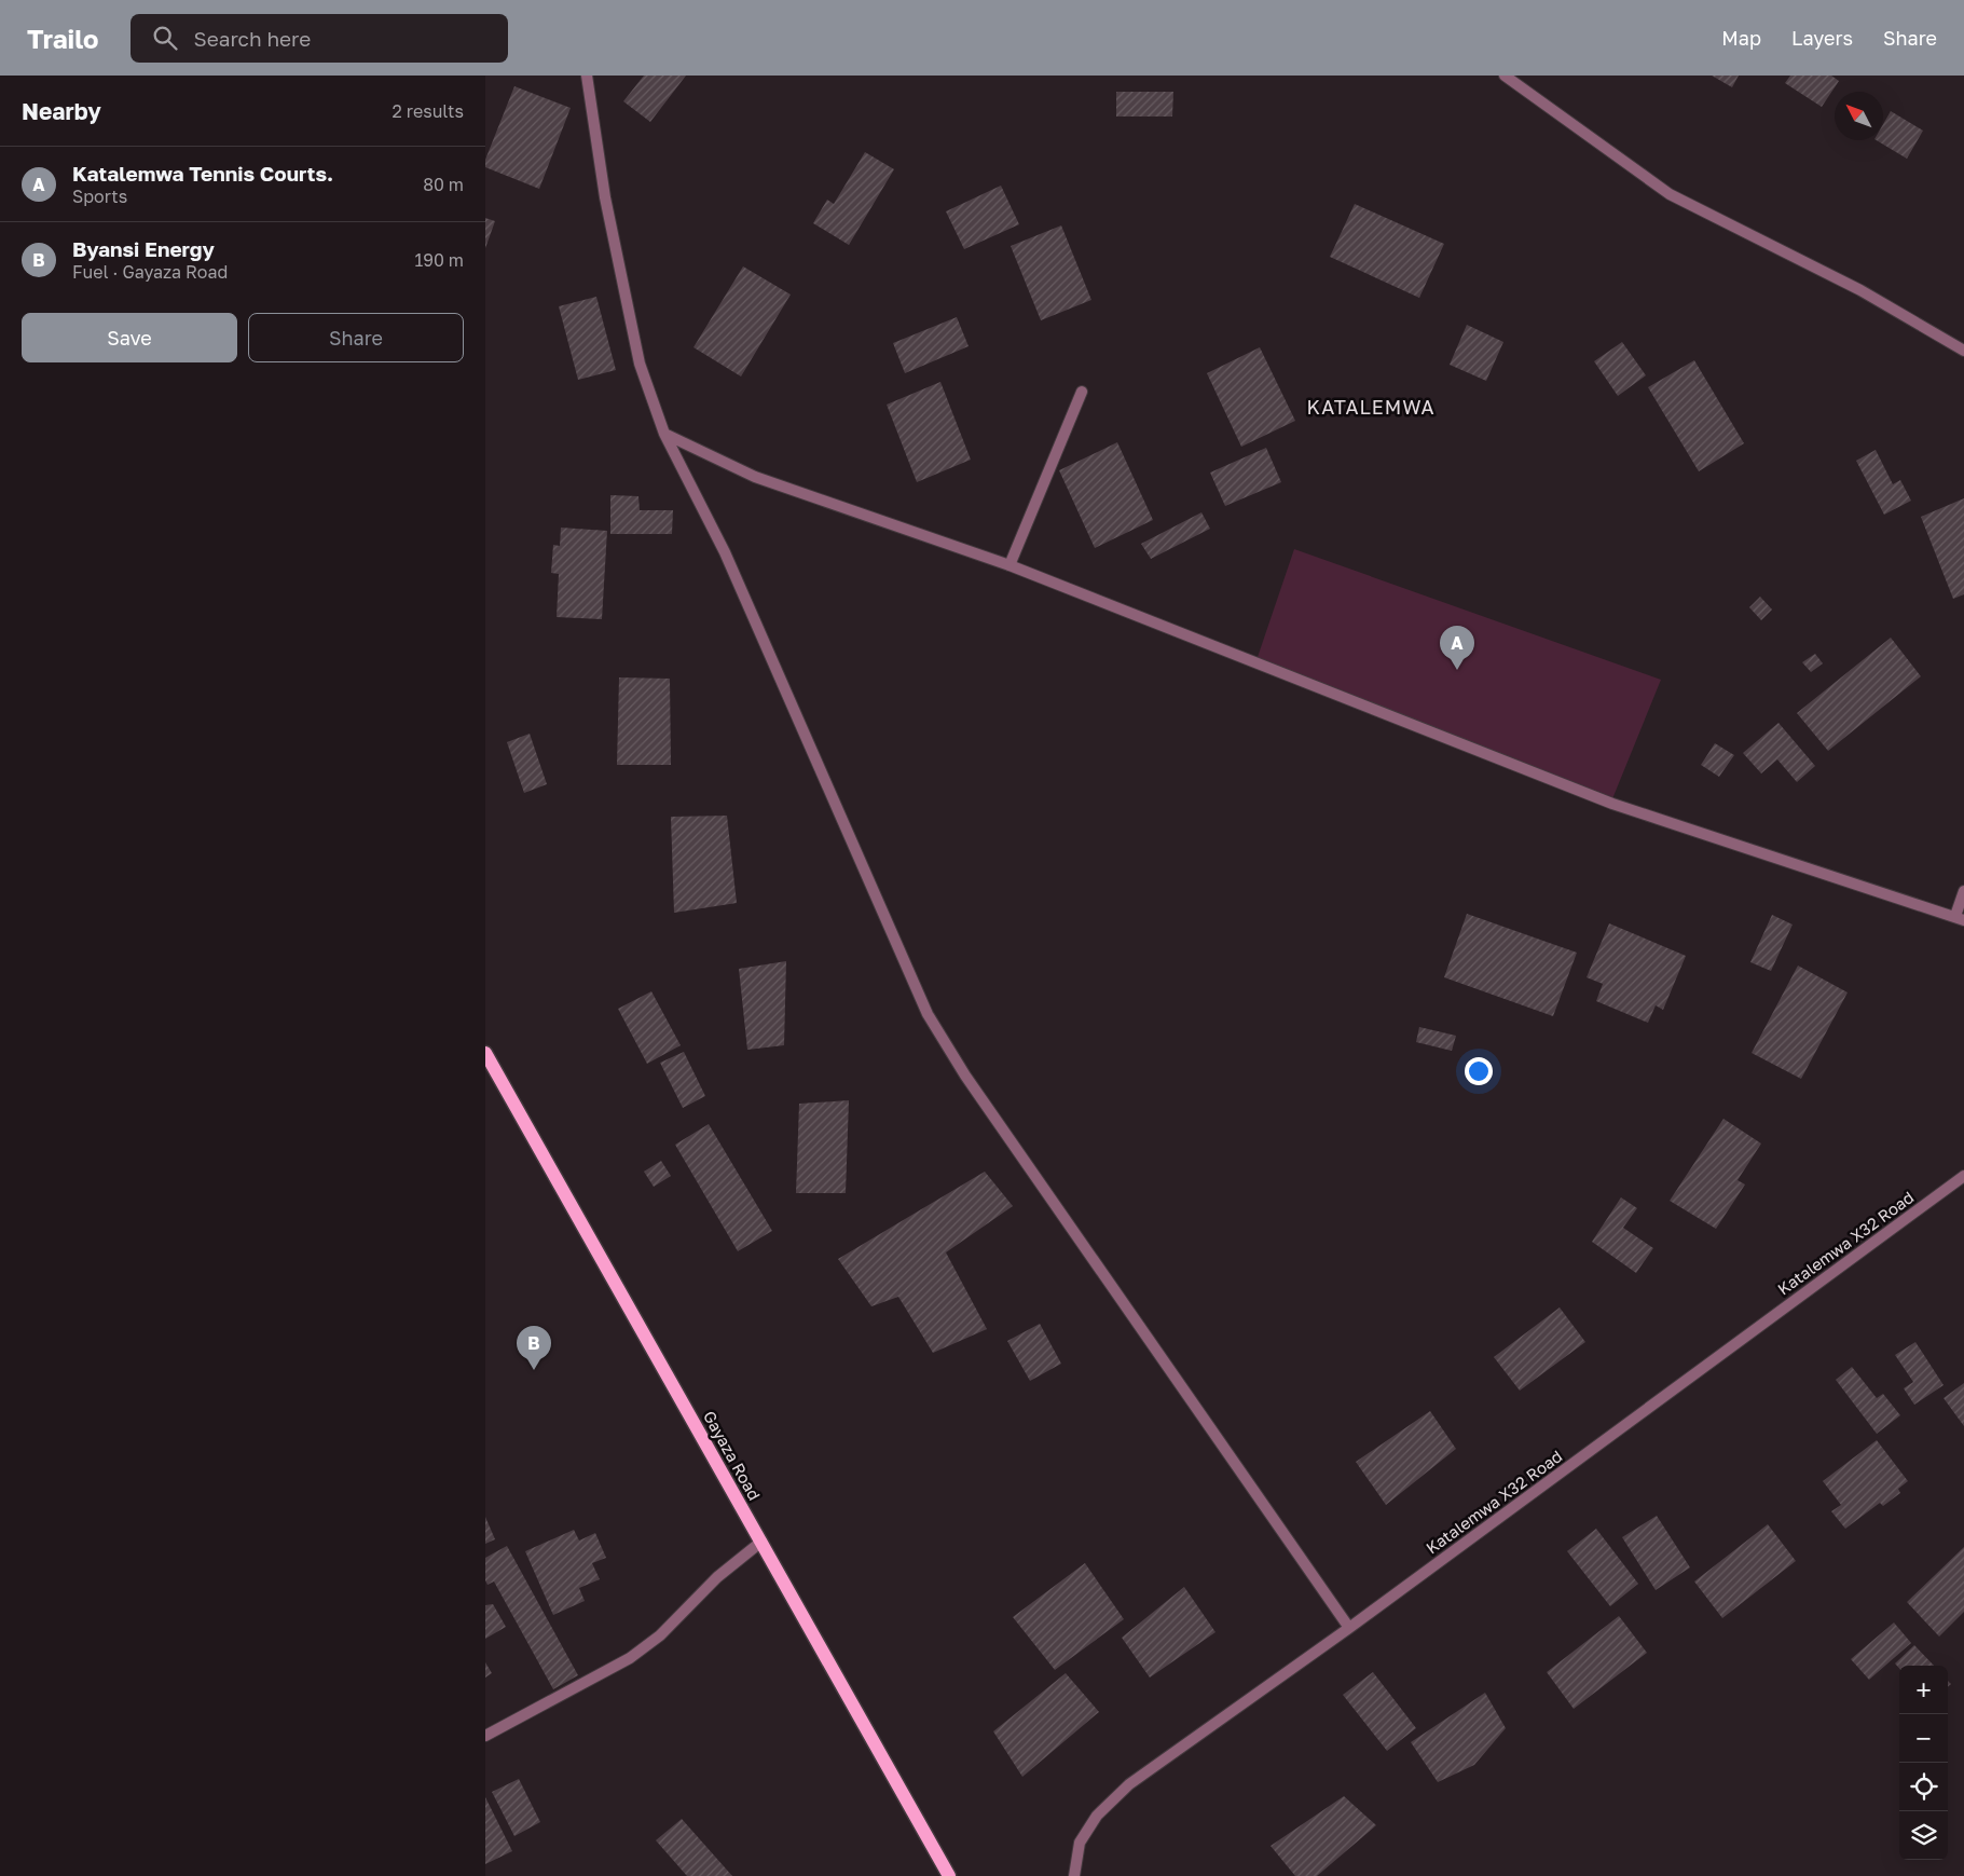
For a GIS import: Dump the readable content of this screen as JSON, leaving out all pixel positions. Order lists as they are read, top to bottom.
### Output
{
  "streets": {
    "main road": ["Gayaza Road"],
    "street": ["Katalemwa X32 Road"]
  },
  "districts": ["KATALEMWA"],
  "north": "top left",
  "page": {
    "header": "Trailo",
    "search": "Search here",
    "nav": ["Map", "Layers", "Share"],
    "heading": ["Nearby", "2 results"],
    "list": [
      {
        "mark": "A",
        "name": "Katalemwa Tennis Courts.",
        "note": "Sports",
        "value": "80 m"
      },
      {
        "mark": "B",
        "name": "Byansi Energy",
        "note": "Fuel · Gayaza Road",
        "value": "190 m"
      }
    ],
    "buttons": ["Save", "Share"],
    "pins": ["A", "B"],
    "map_buttons": ["+", "−"]
  }
}
